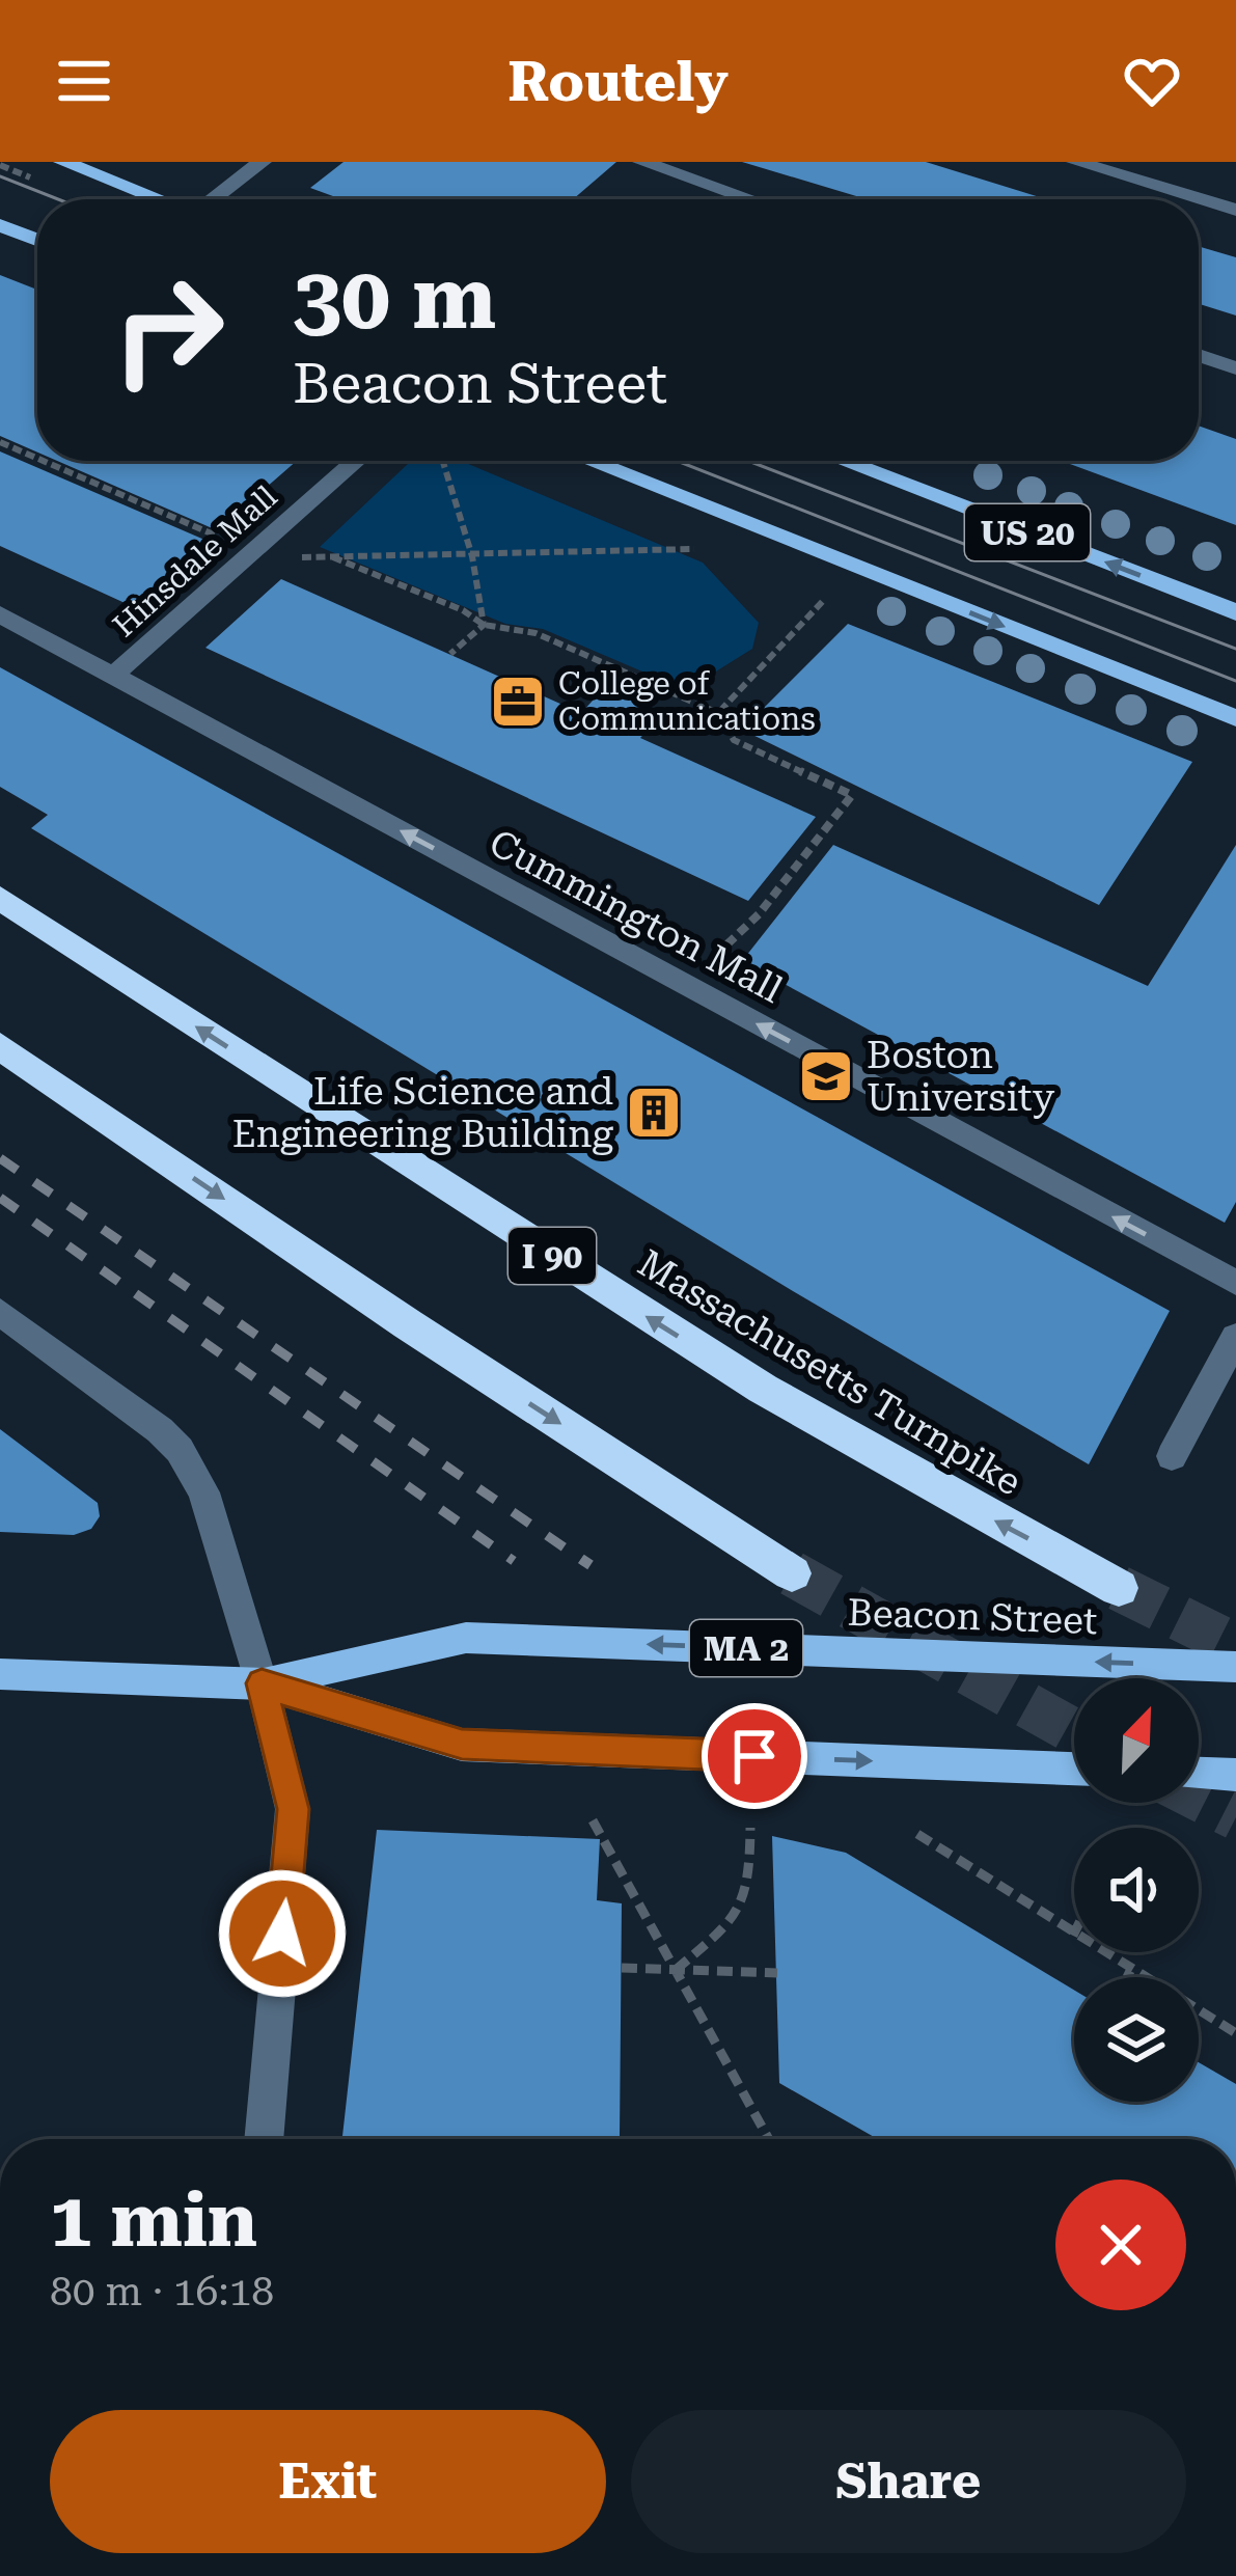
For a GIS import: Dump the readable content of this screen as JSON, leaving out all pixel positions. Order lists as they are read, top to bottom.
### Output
{
  "streets": {
    "highway": ["I 90", "Massachusetts Turnpike"],
    "main road": ["US 20", "Beacon Street", "MA 2"],
    "street": ["Hinsdale Mall", "Cummington Mall"]
  },
  "crossings": [
    ["Hinsdale Mall", "Cummington Mall"]
  ],
  "one_way": ["Cummington Mall"],
  "places": {
    "office": ["College of Communications"],
    "school or university": ["Boston University"],
    "building": ["Life Science and Engineering Building"]
  },
  "north": "top right",
  "page": {
    "header": "Routely",
    "turn": ["30 m", "Beacon Street"],
    "heading": ["1 min", "80 m · 16:18"],
    "buttons": ["Exit", "Share"]
  }
}
